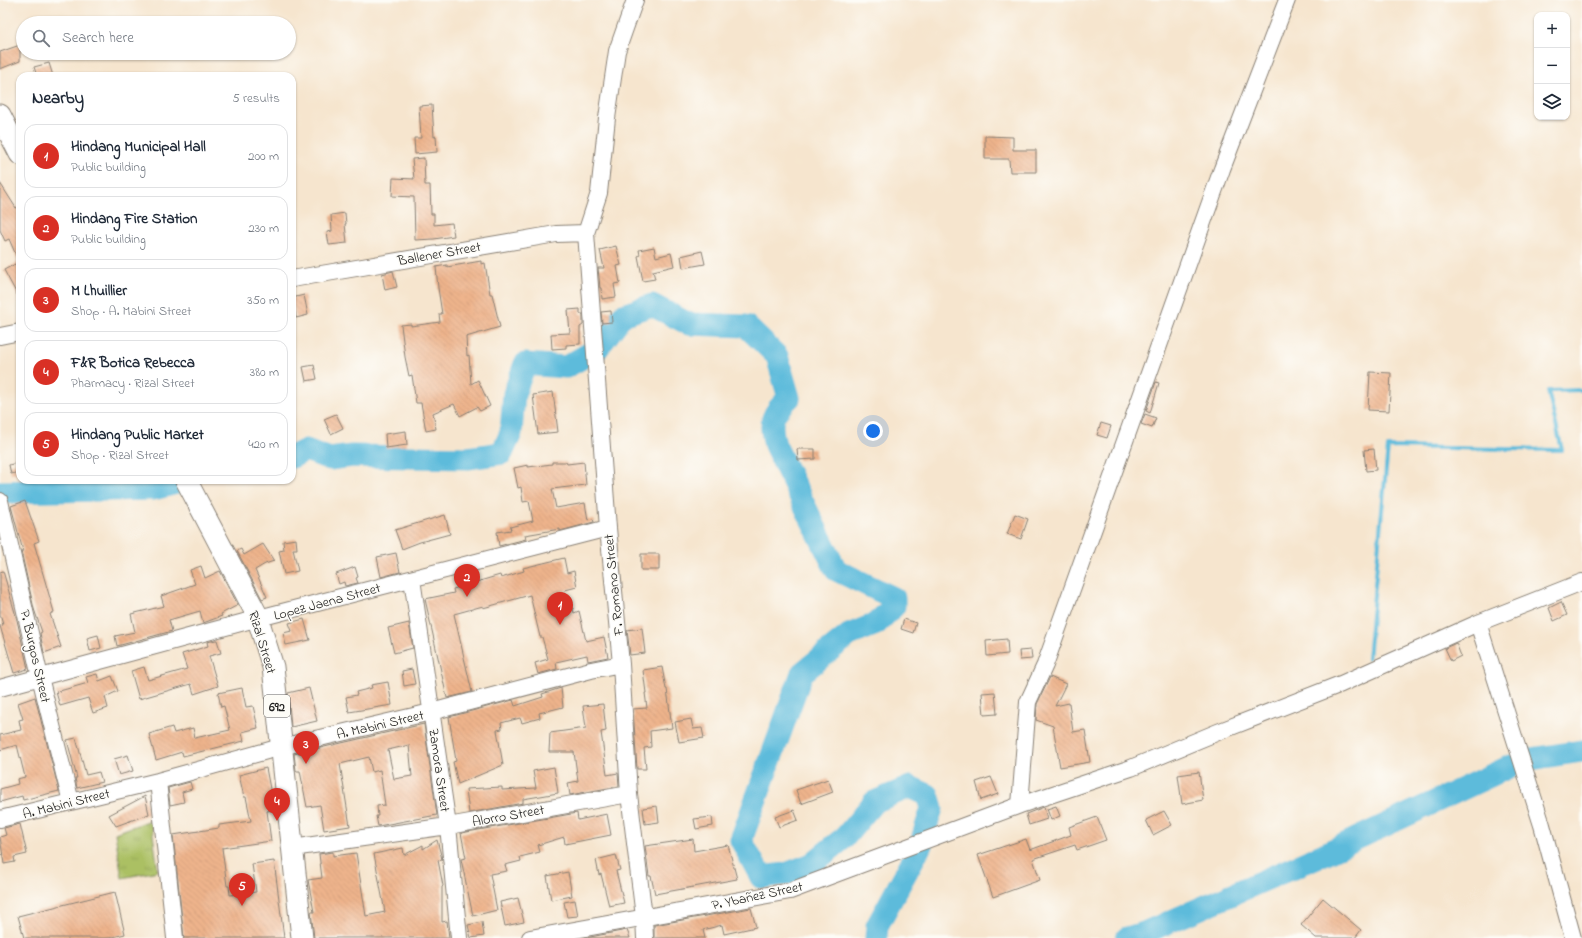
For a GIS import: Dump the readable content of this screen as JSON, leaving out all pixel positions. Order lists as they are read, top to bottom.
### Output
{
  "streets": {
    "main road": ["Rizal Street", "692"],
    "street": [
      "Ballener Street",
      "F. Romano Street",
      "Lopez Jaena Street",
      "P. Burgos Street",
      "A. Mabini Street",
      "Zamora Street",
      "Alorro Street",
      "P. Ybañez Street"
    ]
  },
  "crossings": [
    ["Ballener Street", "F. Romano Street"],
    ["F. Romano Street", "Lopez Jaena Street"],
    ["F. Romano Street", "A. Mabini Street"],
    ["F. Romano Street", "Alorro Street"],
    ["F. Romano Street", "P. Ybañez Street"],
    ["Lopez Jaena Street", "Rizal Street"],
    ["Lopez Jaena Street", "P. Burgos Street"],
    ["Lopez Jaena Street", "Zamora Street"],
    ["Rizal Street", "A. Mabini Street"],
    ["Rizal Street", "Alorro Street"],
    ["P. Burgos Street", "A. Mabini Street"],
    ["A. Mabini Street", "Zamora Street"],
    ["Zamora Street", "Alorro Street"]
  ],
  "page": {
    "map_buttons": ["+", "−"],
    "search": "Search here",
    "heading": ["Nearby", "5 results"],
    "list": [
      {
        "mark": "1",
        "name": "Hindang Municipal Hall",
        "note": "Public building",
        "value": "200 m"
      },
      {
        "mark": "2",
        "name": "Hindang Fire Station",
        "note": "Public building",
        "value": "230 m"
      },
      {
        "mark": "3",
        "name": "M Lhuillier",
        "note": "Shop · A. Mabini Street",
        "value": "350 m"
      },
      {
        "mark": "4",
        "name": "F&R Botica Rebecca",
        "note": "Pharmacy · Rizal Street",
        "value": "380 m"
      },
      {
        "mark": "5",
        "name": "Hindang Public Market",
        "note": "Shop · Rizal Street",
        "value": "420 m"
      }
    ],
    "pins": [
      "2",
      "1",
      "3",
      "4",
      "5"
    ]
  }
}
